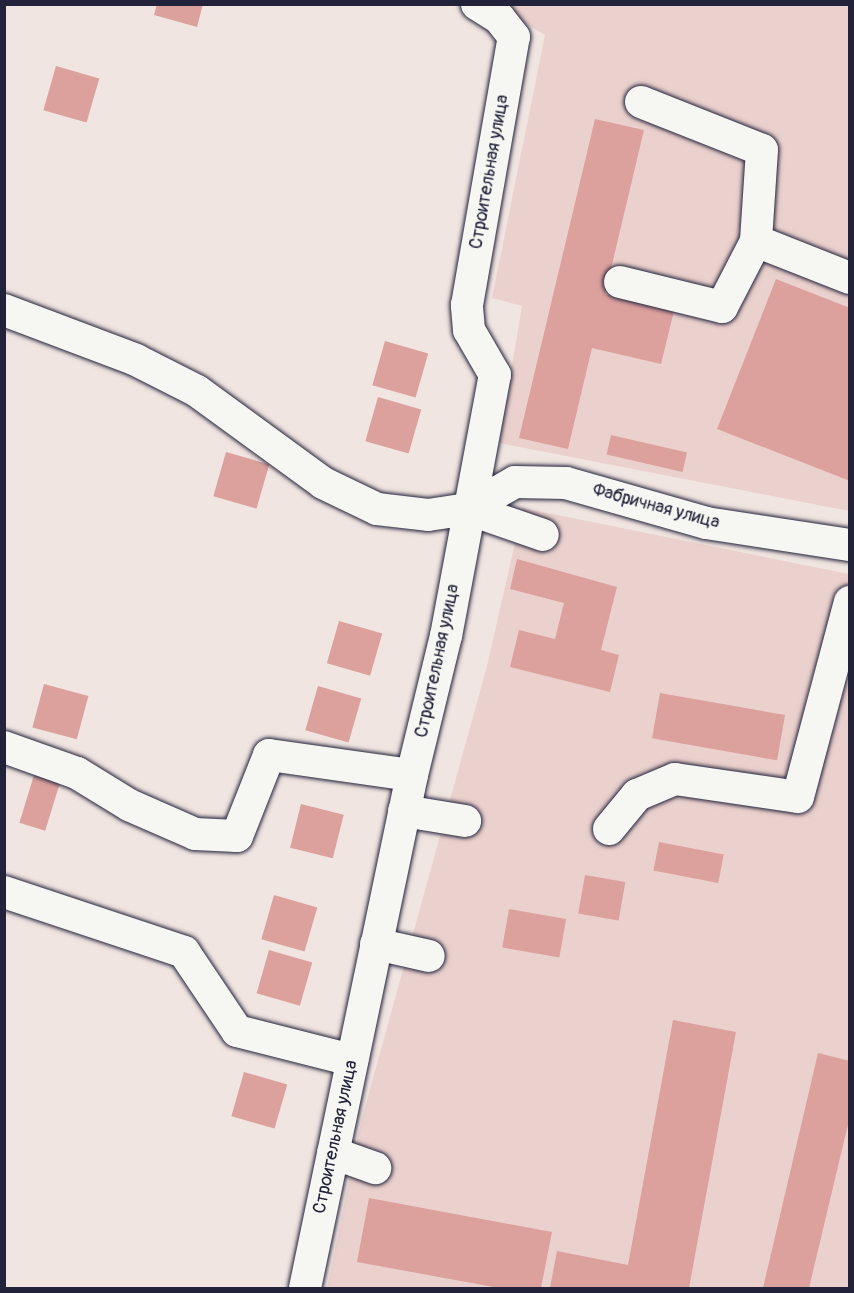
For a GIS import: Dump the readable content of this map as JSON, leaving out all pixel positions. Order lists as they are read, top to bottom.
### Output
{
  "streets": {
    "street": ["Строительная улица", "Фабричная улица"]
  },
  "crossings": [
    ["Строительная улица", "Фабричная улица"]
  ]
}
